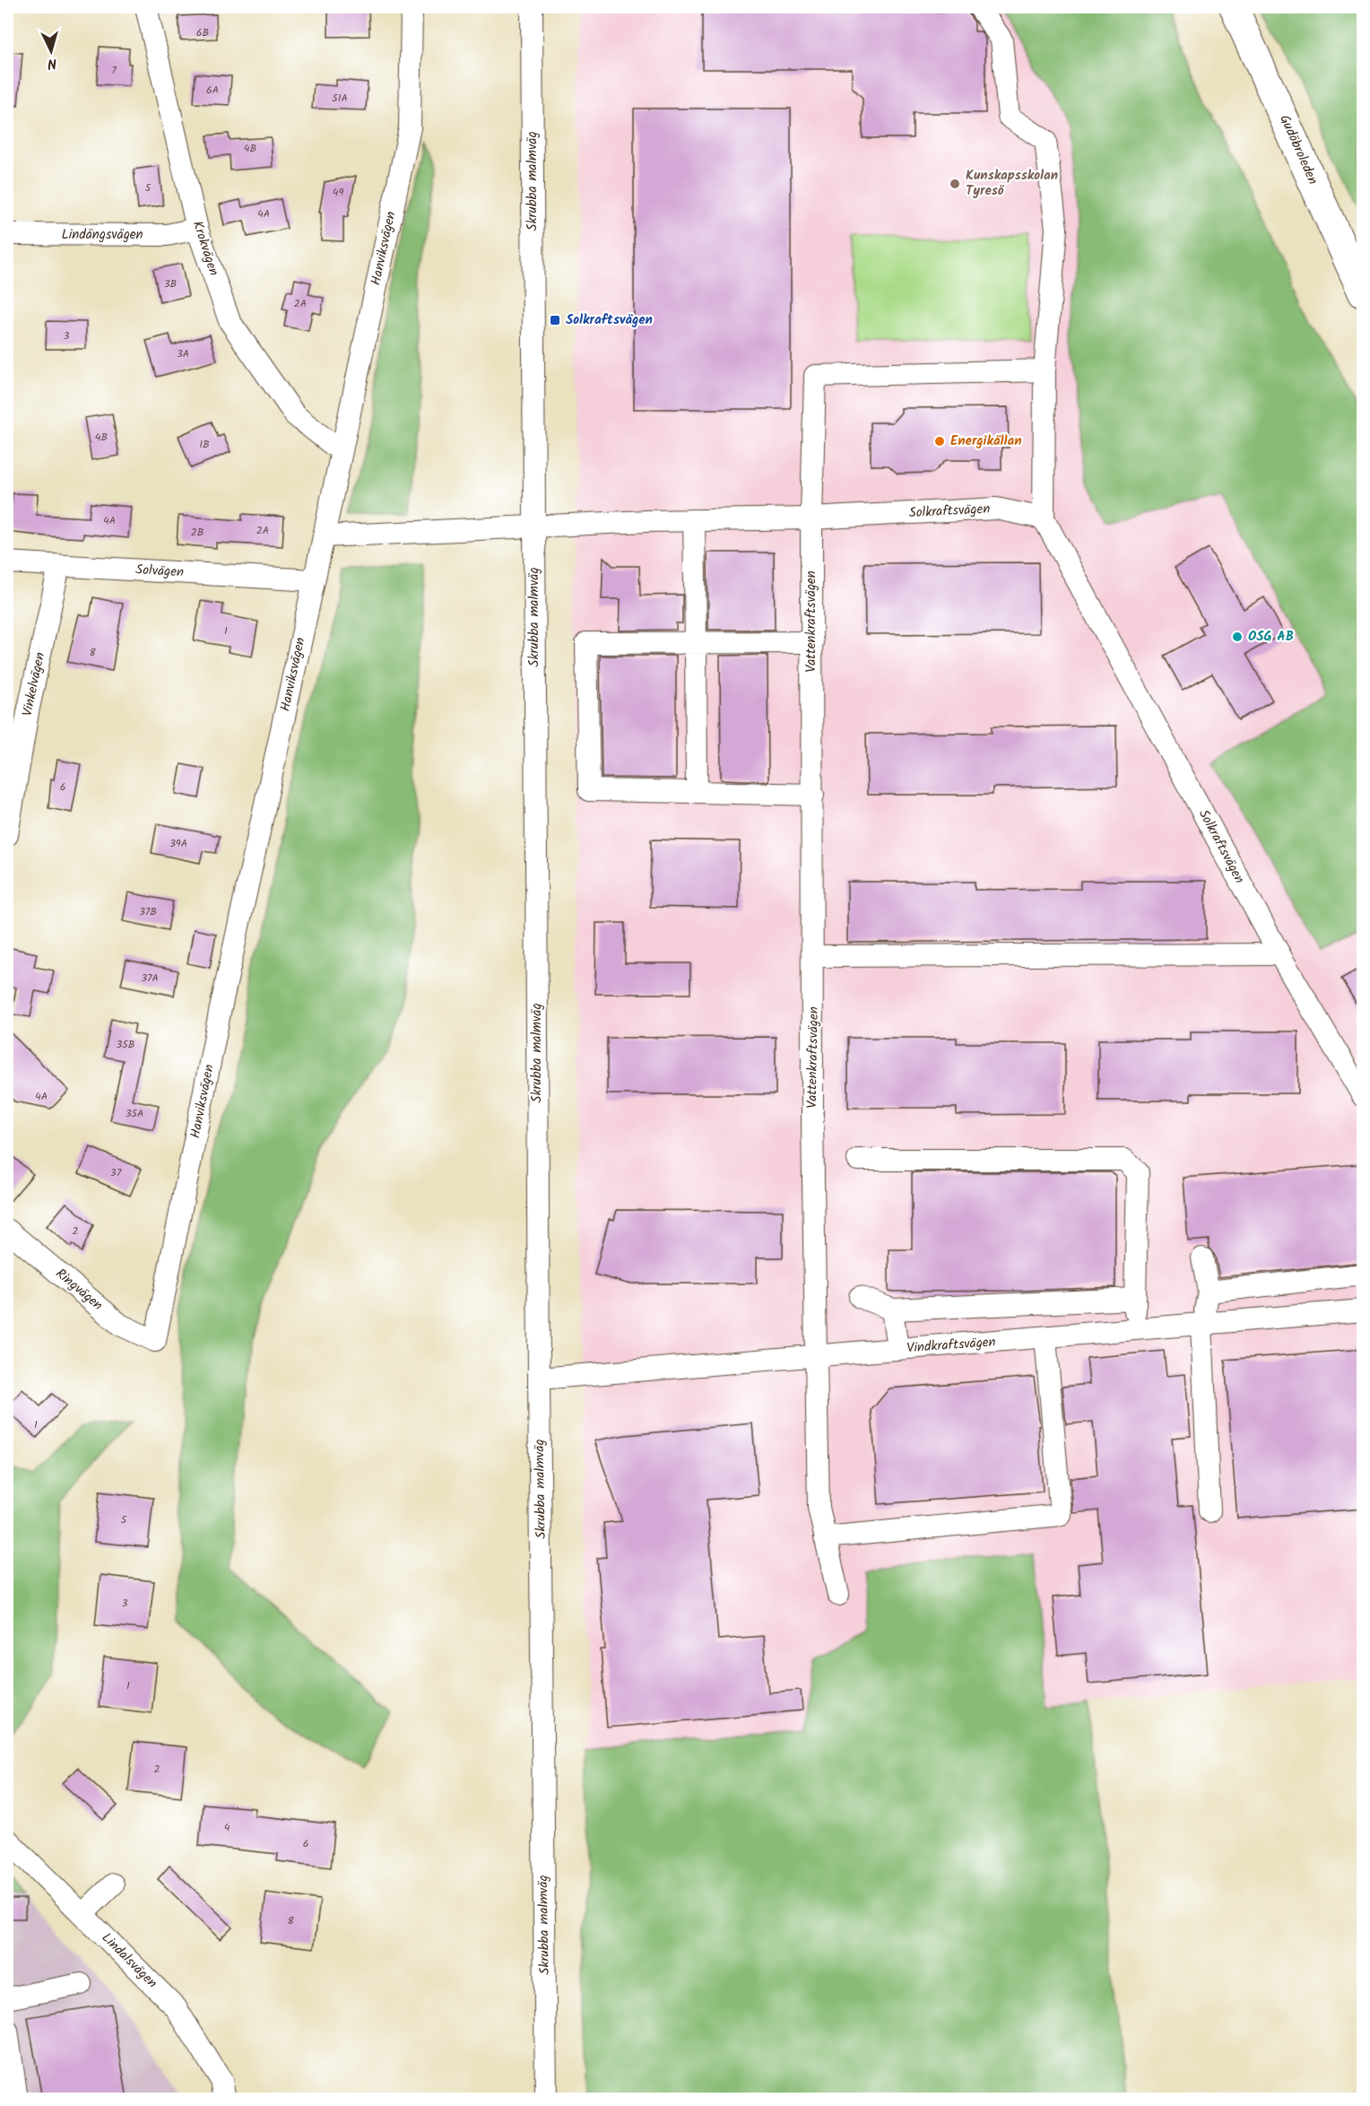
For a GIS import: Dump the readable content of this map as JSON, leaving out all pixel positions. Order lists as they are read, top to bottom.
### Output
{
  "streets": {
    "main road": ["Gudöbroleden"],
    "street": [
      "Skrubba malmväg",
      "Lindängsvägen",
      "Krokvägen",
      "Hanviksvägen",
      "Solkraftsvägen",
      "Solvägen",
      "Vattenkraftsvägen",
      "Vinkelvägen",
      "Ringvägen",
      "Vindkraftsvägen",
      "Lindalsvägen"
    ]
  },
  "crossings": [
    ["Skrubba malmväg", "Solkraftsvägen"],
    ["Skrubba malmväg", "Vindkraftsvägen"],
    ["Lindängsvägen", "Krokvägen"],
    ["Krokvägen", "Hanviksvägen"],
    ["Hanviksvägen", "Solkraftsvägen"],
    ["Hanviksvägen", "Solvägen"],
    ["Hanviksvägen", "Ringvägen"],
    ["Solkraftsvägen", "Vattenkraftsvägen"],
    ["Solvägen", "Vinkelvägen"],
    ["Vattenkraftsvägen", "Vindkraftsvägen"]
  ],
  "places": {
    "other": ["Kunskapsskolan Tyresö", "Energikällan", "OSG AB"],
    "transit": ["Solkraftsvägen"]
  },
  "house_numbers": [
    "6B",
    "7",
    "6A",
    "51A",
    "4B",
    "5",
    "49",
    "4A",
    "3B",
    "2A",
    "3",
    "3A",
    "4B",
    "1B",
    "4A",
    "2A",
    "2B",
    "1",
    "8",
    "6",
    "39A",
    "37B",
    "37A",
    "35B",
    "4A",
    "35A",
    "37",
    "2",
    "1",
    "5",
    "3",
    "1",
    "2",
    "4",
    "6",
    "8"
  ],
  "north": "bottom"
}
